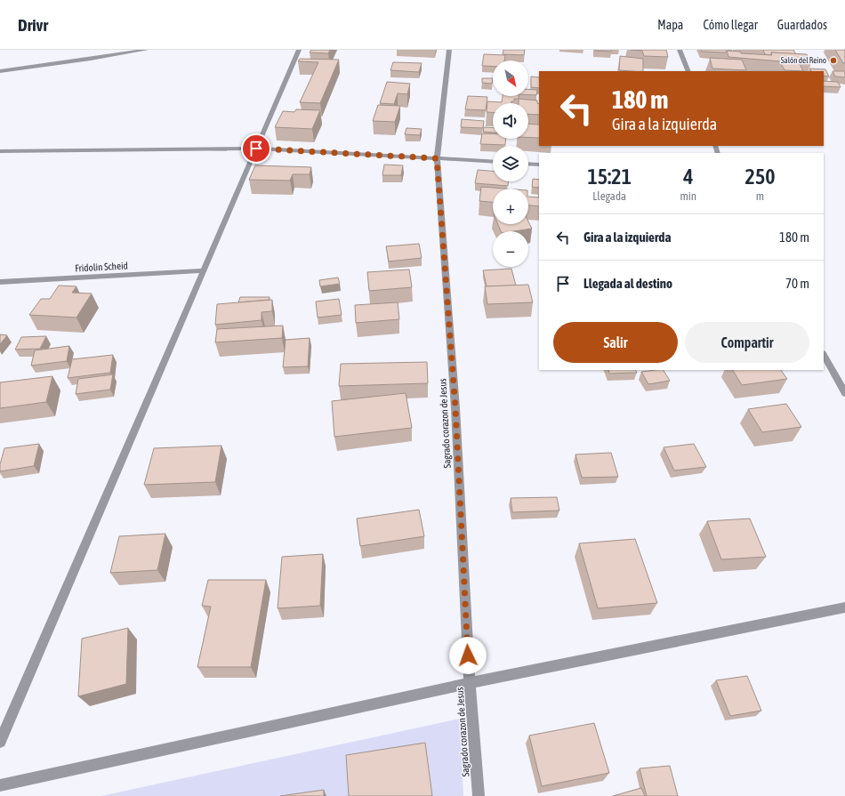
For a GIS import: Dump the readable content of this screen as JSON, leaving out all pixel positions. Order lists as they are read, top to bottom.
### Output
{
  "streets": {
    "street": ["Fridolin Scheid", "Sagrado corazon de Jesus"]
  },
  "places": ["Salón del Reino"],
  "north": "bottom right",
  "page": {
    "header": "Drivr",
    "nav": ["Mapa", "Cómo llegar", "Guardados"],
    "map_buttons": ["+", "−"],
    "turn": ["180 m", "Gira a la izquierda"],
    "eta": [
      "15:21",
      "Llegada",
      "4",
      "min",
      "250",
      "m"
    ],
    "list": [
      {
        "name": "Gira a la izquierda",
        "value": "180 m"
      },
      {
        "name": "Llegada al destino",
        "value": "70 m"
      }
    ],
    "buttons": ["Salir", "Compartir"]
  }
}
